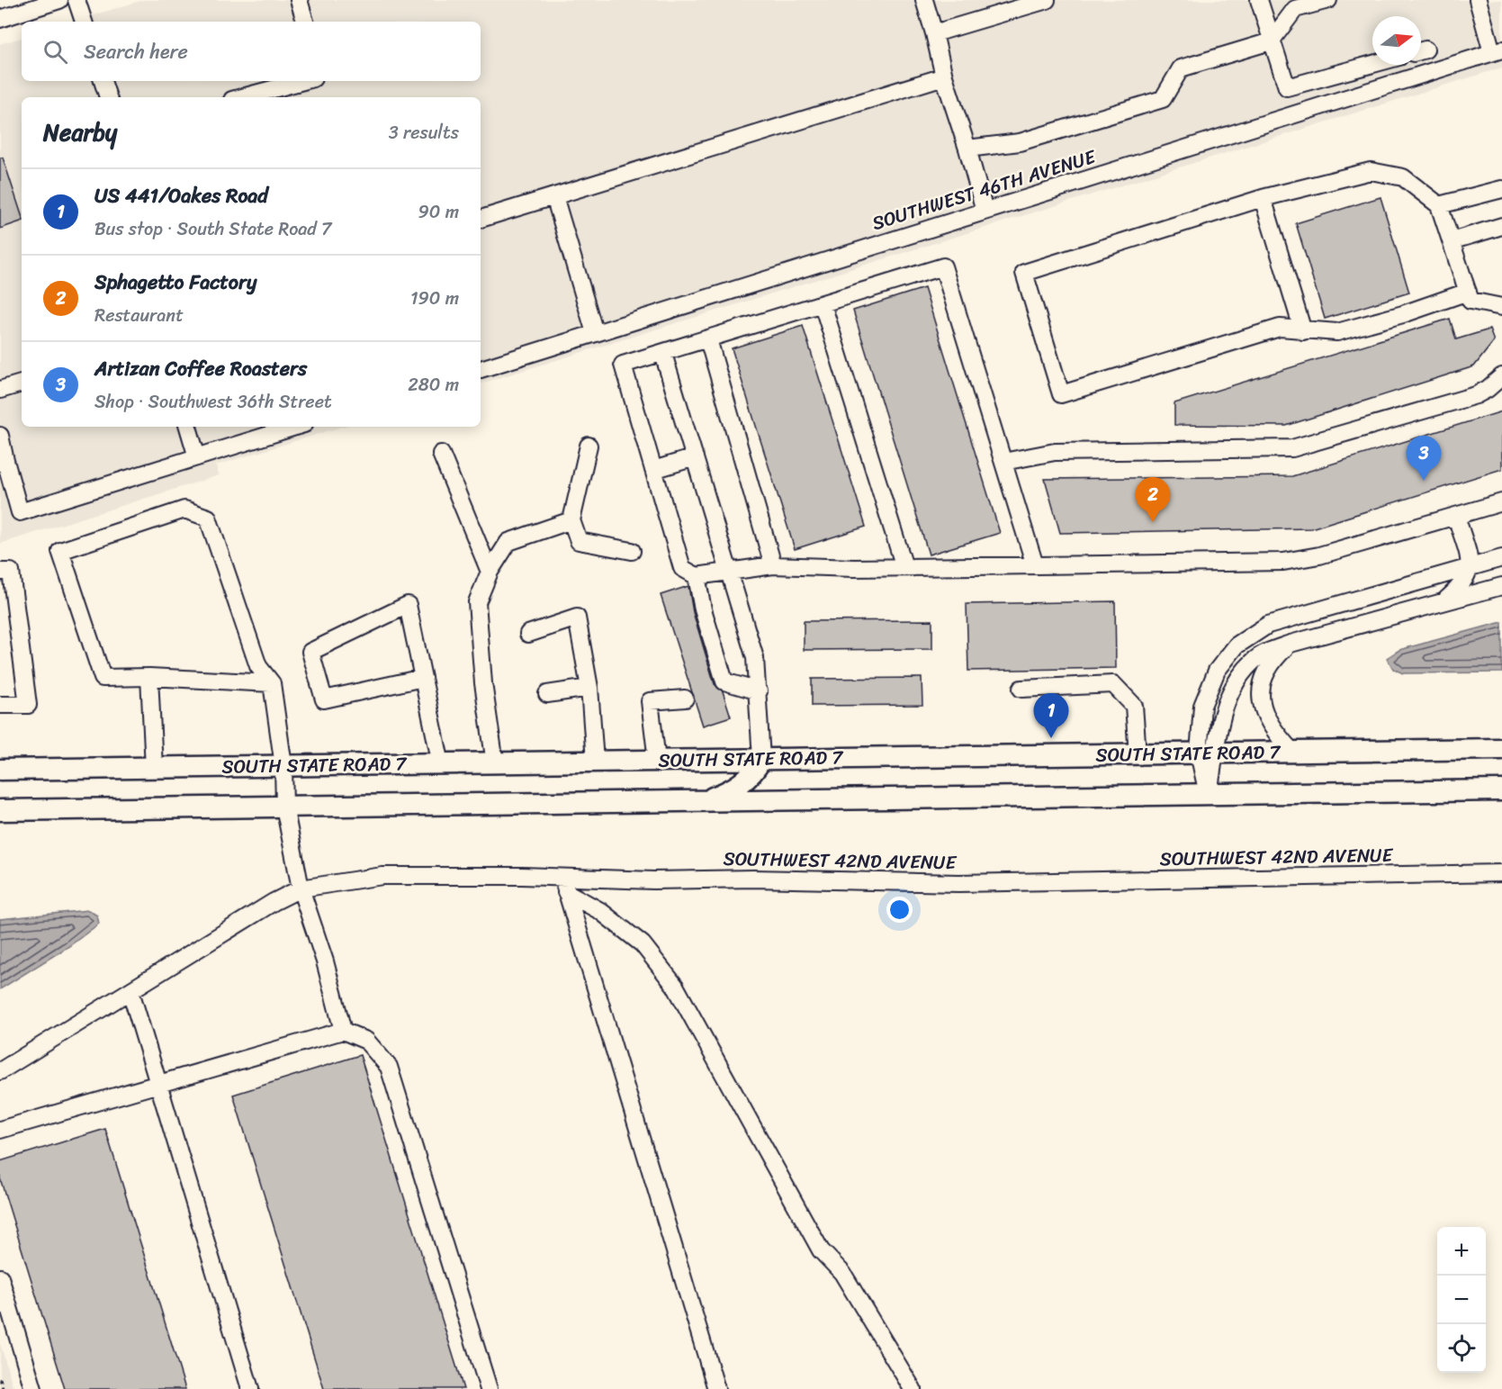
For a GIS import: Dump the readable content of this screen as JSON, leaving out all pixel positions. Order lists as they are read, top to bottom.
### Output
{
  "streets": {
    "main road": ["SOUTH STATE ROAD 7"],
    "street": ["SOUTHWEST 46TH AVENUE", "SOUTHWEST 42ND AVENUE"]
  },
  "north": "right",
  "page": {
    "search": "Search here",
    "heading": ["Nearby", "3 results"],
    "list": [
      {
        "mark": "1",
        "name": "US 441/Oakes Road",
        "note": "Bus stop · South State Road 7",
        "value": "90 m"
      },
      {
        "mark": "2",
        "name": "Sphagetto Factory",
        "note": "Restaurant",
        "value": "190 m"
      },
      {
        "mark": "3",
        "name": "Artizan Coffee Roasters",
        "note": "Shop · Southwest 36th Street",
        "value": "280 m"
      }
    ],
    "pins": ["3", "2", "1"],
    "map_buttons": ["+", "−"]
  }
}
